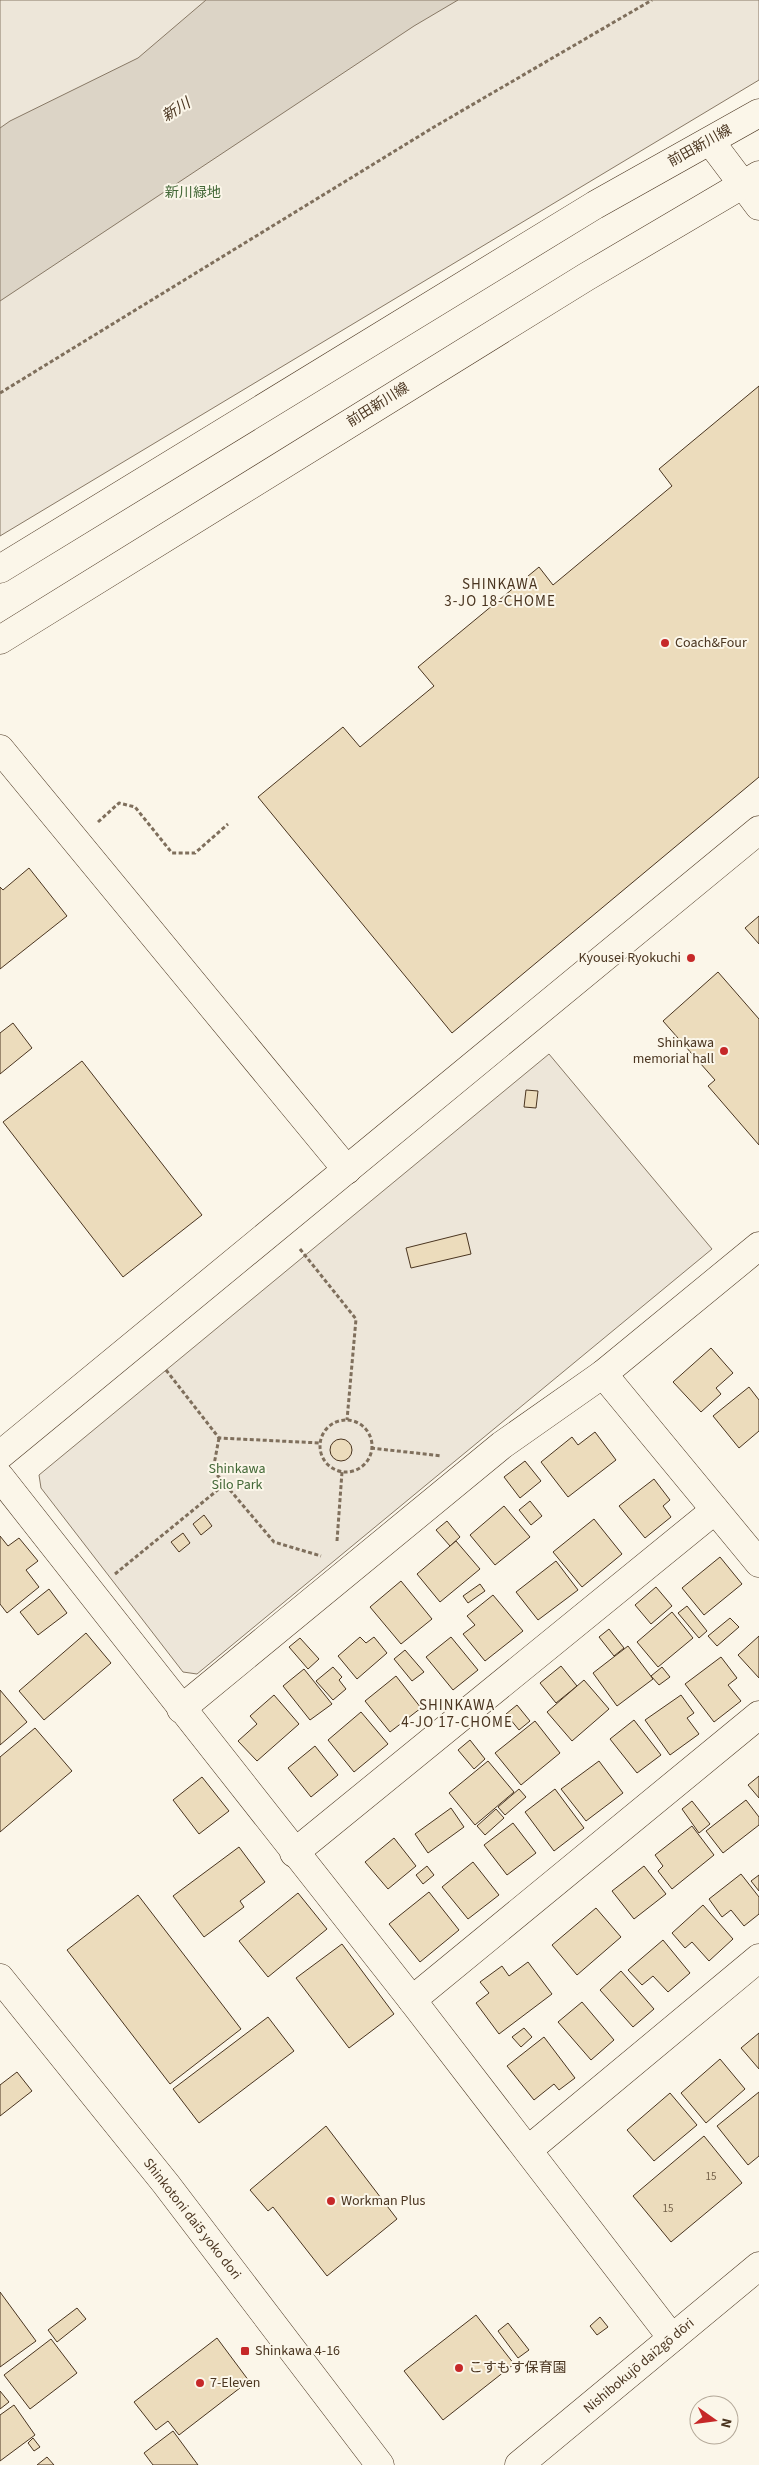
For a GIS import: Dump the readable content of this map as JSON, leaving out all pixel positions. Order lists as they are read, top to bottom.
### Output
{
  "streets": {
    "street": ["前田新川線", "Shinkotoni dai5 yoko dori", "Nishibokujō dai2gō dōri"]
  },
  "districts": ["SHINKAWA 3-JO 18-CHOME", "SHINKAWA 4-JO 17-CHOME"],
  "water": ["新川"],
  "parks": ["新川緑地", "Shinkawa Silo Park"],
  "places": {
    "other": [
      "Coach&Four",
      "Kyousei Ryokuchi",
      "Shinkawa memorial hall",
      "Workman Plus",
      "こすもす保育園",
      "7-Eleven"
    ],
    "transit": ["Shinkawa 4-16"]
  },
  "house_numbers": ["15", "15"],
  "north": "right"
}
